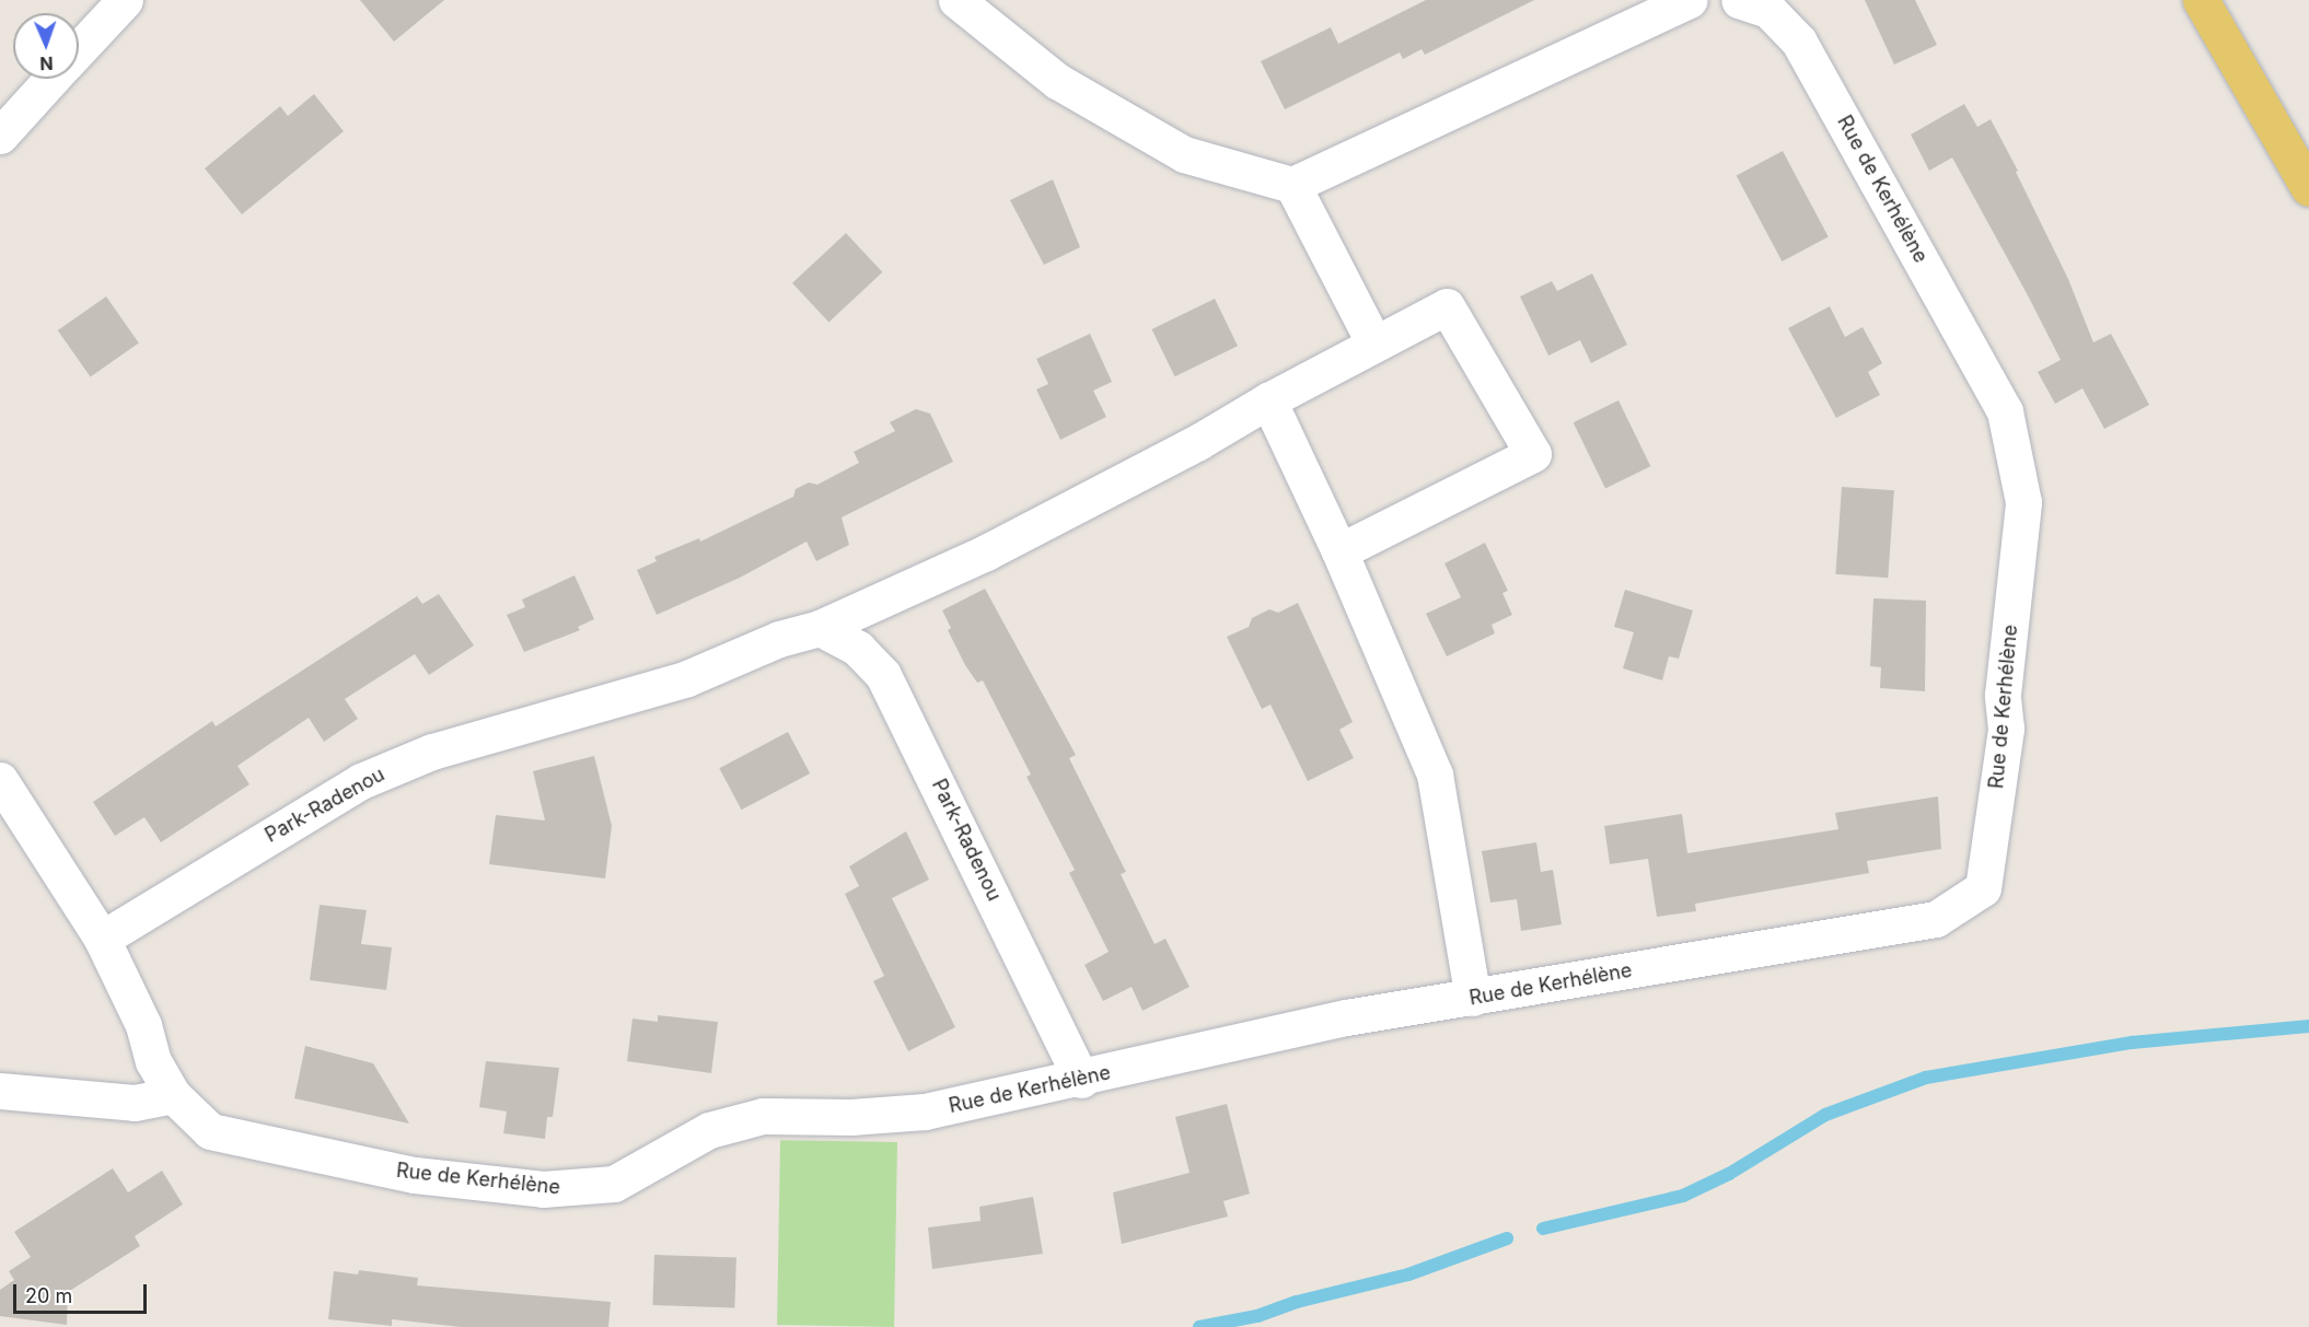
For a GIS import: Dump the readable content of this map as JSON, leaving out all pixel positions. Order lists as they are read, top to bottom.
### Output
{
  "streets": {
    "street": ["Rue de Kerhélène", "Park-Radenou"]
  },
  "crossings": [
    ["Rue de Kerhélène", "Park-Radenou"]
  ],
  "scale_bar": "20 m",
  "north": "bottom"
}
